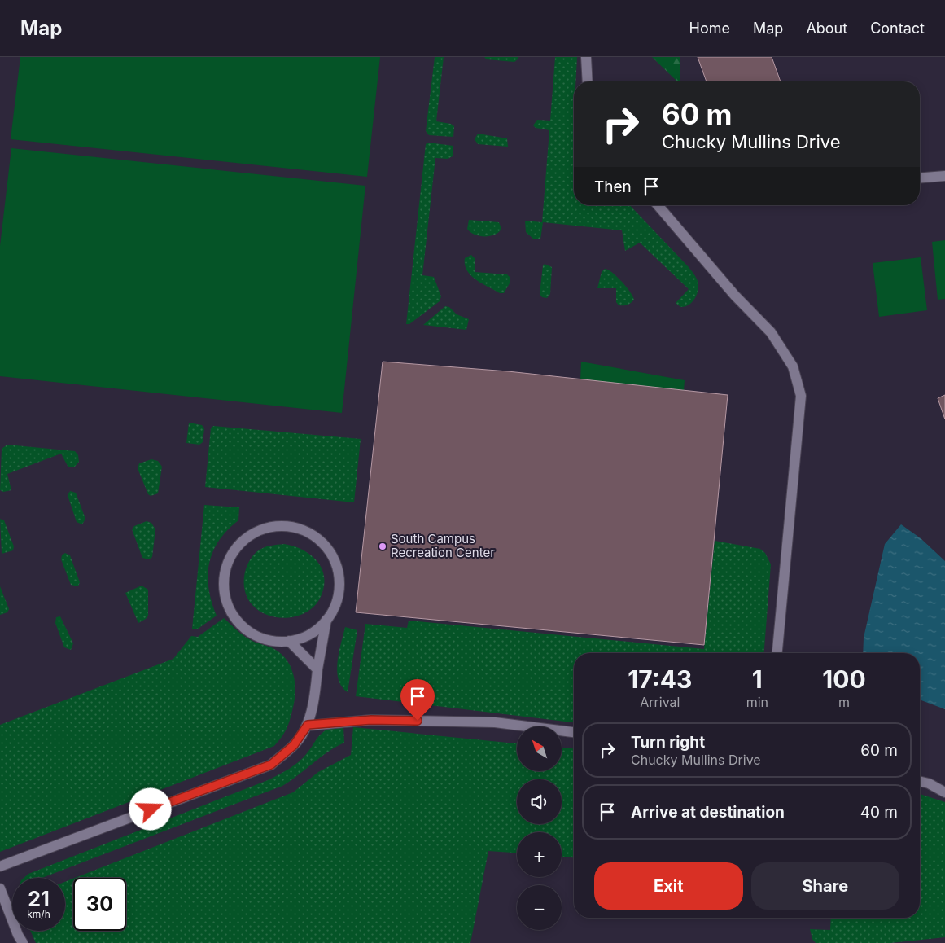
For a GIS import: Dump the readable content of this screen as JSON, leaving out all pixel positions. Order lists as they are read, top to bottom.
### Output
{
  "places": ["South Campus Recreation Center"],
  "north": "top left",
  "page": {
    "header": "Map",
    "nav": [
      "Home",
      "Map",
      "About",
      "Contact"
    ],
    "turn": ["60 m", "Chucky Mullins Drive"],
    "then": "Then",
    "eta": [
      "17:43",
      "Arrival",
      "1",
      "min",
      "100",
      "m"
    ],
    "list": [
      {
        "name": "Turn right",
        "note": "Chucky Mullins Drive",
        "value": "60 m"
      },
      {
        "name": "Arrive at destination",
        "value": "40 m"
      }
    ],
    "map_buttons": ["+", "−"],
    "buttons": ["Exit", "Share"],
    "speed": "21 km/h",
    "limit": "30"
  }
}
